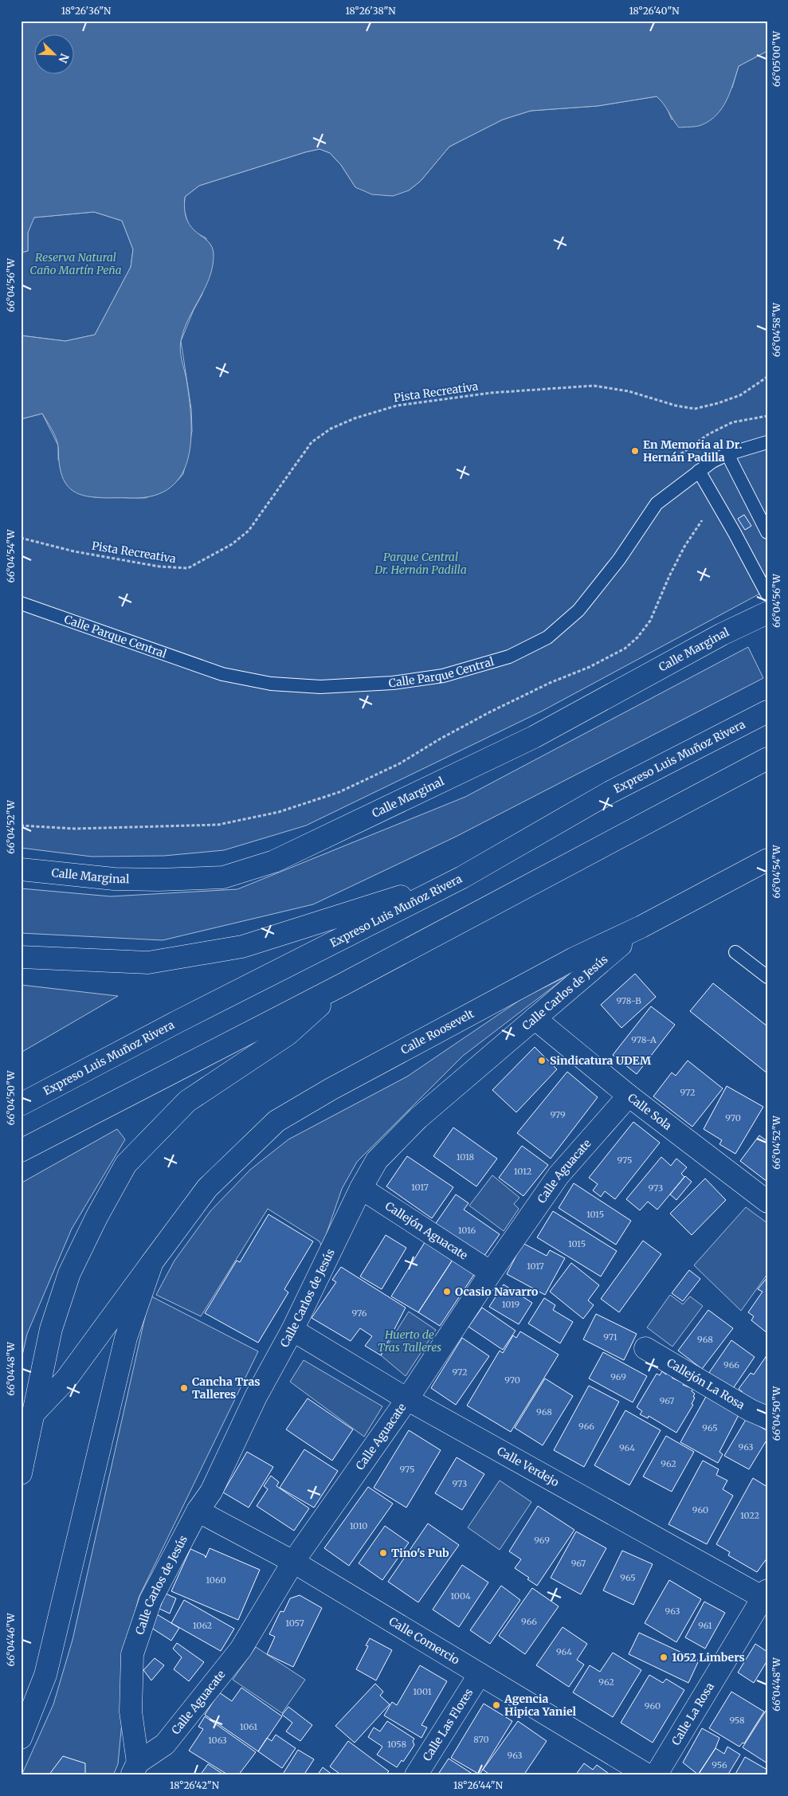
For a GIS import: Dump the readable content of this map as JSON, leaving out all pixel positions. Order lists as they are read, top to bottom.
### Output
{
  "streets": {
    "main road": [
      "Calle Marginal",
      "Expreso Luis Muñoz Rivera",
      "Calle Carlos de Jesús",
      "Calle Roosevelt",
      "Calle Sola",
      "Calle Aguacate",
      "Callejón Aguacate",
      "Callejón La Rosa",
      "Calle Verdejo",
      "Calle Comercio",
      "Calle La Rosa",
      "Calle Las Flores"
    ],
    "lane": ["Calle Parque Central"],
    "path": ["Pista Recreativa"]
  },
  "crossings": [
    ["Calle Carlos de Jesús", "Calle Roosevelt"],
    ["Calle Carlos de Jesús", "Calle Sola"],
    ["Calle Carlos de Jesús", "Calle Aguacate"],
    ["Calle Carlos de Jesús", "Callejón Aguacate"],
    ["Calle Carlos de Jesús", "Calle Verdejo"],
    ["Calle Carlos de Jesús", "Calle Comercio"],
    ["Calle Sola", "Calle Aguacate"],
    ["Calle Aguacate", "Callejón Aguacate"],
    ["Calle Aguacate", "Calle Verdejo"],
    ["Calle Aguacate", "Calle Comercio"],
    ["Calle Verdejo", "Calle La Rosa"],
    ["Calle Comercio", "Calle Las Flores"]
  ],
  "parks": ["Reserva Natural Caño Martín Peña", "Parque Central Dr. Hernán Padilla", "Huerto de Tras Talleres"],
  "places": [
    "En Memoria al Dr. Hernán Padilla",
    "Sindicatura UDEM",
    "Ocasio Navarro",
    "Cancha Tras Talleres",
    "Tino's Pub",
    "1052 Limbers",
    "Agencia Hipica Yaniel"
  ],
  "house_numbers": [
    "978-B",
    "978-A",
    "972",
    "979",
    "970",
    "1018",
    "975",
    "1012",
    "1017",
    "973",
    "1015",
    "1016",
    "1015",
    "1017",
    "1019",
    "976",
    "971",
    "968",
    "966",
    "972",
    "969",
    "970",
    "967",
    "968",
    "966",
    "965",
    "963",
    "964",
    "962",
    "975",
    "973",
    "960",
    "1022",
    "1010",
    "969",
    "967",
    "965",
    "1060",
    "1004",
    "963",
    "966",
    "1057",
    "1062",
    "961",
    "964",
    "962",
    "1001",
    "960",
    "958",
    "1061",
    "870",
    "1063",
    "1058",
    "963",
    "956"
  ],
  "north": "bottom right",
  "coordinates": [
    "18°26'36\"N",
    "18°26'38\"N",
    "18°26'40\"N",
    "66°05'00\"W",
    "66°04'56\"W",
    "66°04'58\"W",
    "66°04'54\"W",
    "66°04'52\"W",
    "66°04'50\"W",
    "66°04'48\"W",
    "66°04'46\"W",
    "18°26'42\"N",
    "18°26'44\"N"
  ]
}
